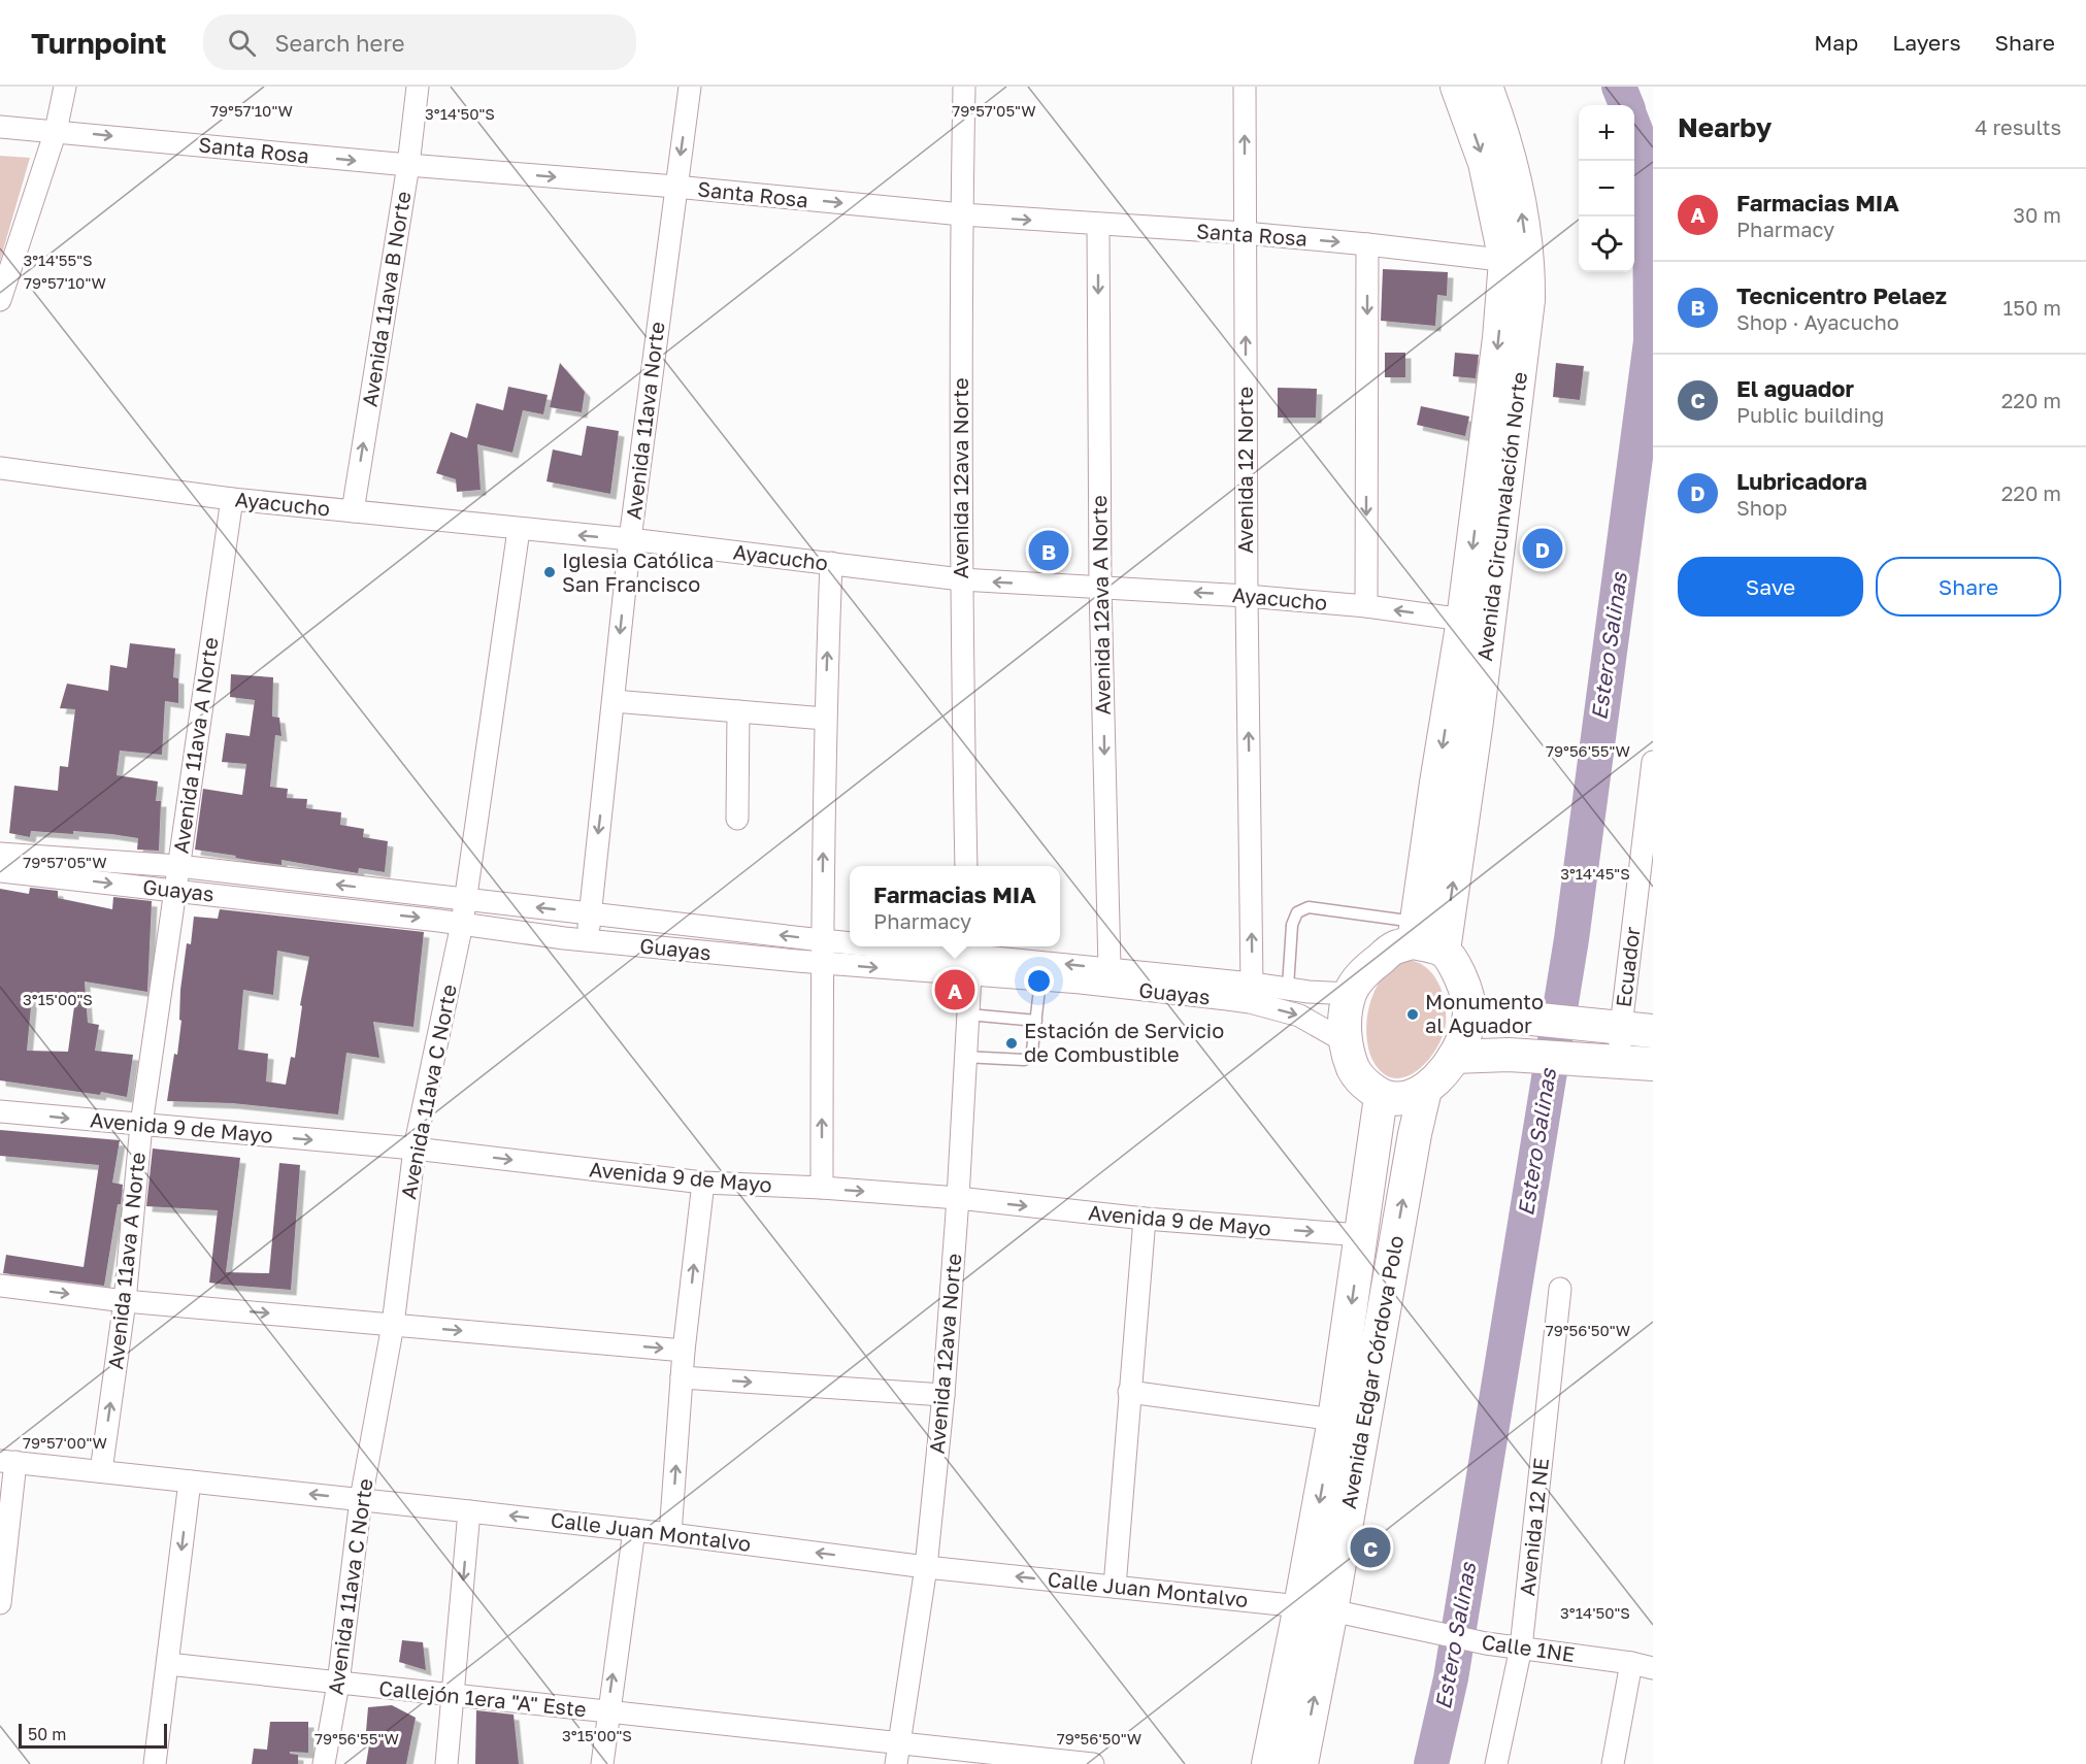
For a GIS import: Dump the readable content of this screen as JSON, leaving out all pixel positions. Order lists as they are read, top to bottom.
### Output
{
  "streets": {
    "main road": ["Avenida Circunvalación Norte", "Avenida Edgar Córdova Polo"],
    "street": [
      "Santa Rosa",
      "Avenida 11ava B Norte",
      "Avenida 11ava Norte",
      "Avenida 12 Norte",
      "Avenida 12ava Norte",
      "Ayacucho",
      "Avenida 12ava A Norte",
      "Avenida 11ava A Norte",
      "Guayas",
      "Ecuador",
      "Avenida 11ava C Norte",
      "Avenida 9 de Mayo",
      "Avenida 12 NE",
      "Calle Juan Montalvo",
      "Calle 1NE",
      "Callejón 1era \"A\" Este"
    ]
  },
  "crossings": [
    ["Santa Rosa", "Avenida 11ava B Norte"],
    ["Santa Rosa", "Avenida 11ava Norte"],
    ["Santa Rosa", "Avenida 12 Norte"],
    ["Santa Rosa", "Avenida 12ava Norte"],
    ["Santa Rosa", "Avenida Circunvalación Norte"],
    ["Santa Rosa", "Avenida 12ava A Norte"],
    ["Avenida 11ava B Norte", "Ayacucho"],
    ["Avenida 11ava Norte", "Ayacucho"],
    ["Avenida 11ava Norte", "Guayas"],
    ["Avenida 12 Norte", "Ayacucho"],
    ["Avenida 12 Norte", "Guayas"],
    ["Avenida 12ava Norte", "Ayacucho"],
    ["Avenida 12ava Norte", "Guayas"],
    ["Avenida 12ava Norte", "Avenida 9 de Mayo"],
    ["Avenida 12ava Norte", "Calle Juan Montalvo"],
    ["Avenida 12ava Norte", "Callejón 1era \"A\" Este"],
    ["Ayacucho", "Avenida Circunvalación Norte"],
    ["Ayacucho", "Avenida 12ava A Norte"],
    ["Ayacucho", "Avenida 11ava A Norte"],
    ["Ayacucho", "Avenida 11ava C Norte"],
    ["Avenida Circunvalación Norte", "Guayas"],
    ["Avenida Circunvalación Norte", "Avenida Edgar Córdova Polo"],
    ["Avenida 12ava A Norte", "Guayas"],
    ["Avenida 11ava A Norte", "Guayas"],
    ["Avenida 11ava A Norte", "Avenida 9 de Mayo"],
    ["Avenida 11ava A Norte", "Calle Juan Montalvo"],
    ["Guayas", "Avenida 11ava C Norte"],
    ["Guayas", "Avenida Edgar Córdova Polo"],
    ["Avenida 11ava C Norte", "Avenida 9 de Mayo"],
    ["Avenida 11ava C Norte", "Calle Juan Montalvo"],
    ["Avenida 11ava C Norte", "Callejón 1era \"A\" Este"],
    ["Avenida 9 de Mayo", "Avenida Edgar Córdova Polo"],
    ["Avenida Edgar Córdova Polo", "Calle Juan Montalvo"],
    ["Avenida Edgar Córdova Polo", "Calle 1NE"],
    ["Avenida 12 NE", "Calle 1NE"],
    ["Calle Juan Montalvo", "Calle 1NE"]
  ],
  "one_way": [
    "Santa Rosa",
    "Avenida 11ava B Norte",
    "Avenida 11ava Norte",
    "Avenida 12ava A Norte"
  ],
  "water": ["Estero Salinas"],
  "places": ["Iglesia Católica San Francisco", "Monumento al Aguador", "Estación de Servicio de Combustible"],
  "scale_bar": "50 m",
  "page": {
    "header": "Turnpoint",
    "search": "Search here",
    "nav": ["Map", "Layers", "Share"],
    "heading": ["Nearby", "4 results"],
    "map_buttons": ["+", "−"],
    "list": [
      {
        "mark": "A",
        "name": "Farmacias MIA",
        "note": "Pharmacy",
        "value": "30 m"
      },
      {
        "mark": "B",
        "name": "Tecnicentro Pelaez",
        "note": "Shop · Ayacucho",
        "value": "150 m"
      },
      {
        "mark": "C",
        "name": "El aguador",
        "note": "Public building",
        "value": "220 m"
      },
      {
        "mark": "D",
        "name": "Lubricadora",
        "note": "Shop",
        "value": "220 m"
      }
    ],
    "pins": [
      "D",
      "B",
      "A",
      "C"
    ],
    "buttons": ["Save", "Share"],
    "popup": ["Farmacias MIA", "Pharmacy"],
    "scale": "50 m"
  },
  "coordinates": [
    "79°57'10\"W",
    "79°57'05\"W",
    "3°14'50\"S",
    "3°14'55\"S",
    "79°56'55\"W",
    "3°14'45\"S",
    "3°15'00\"S",
    "79°56'50\"W",
    "79°57'00\"W"
  ]
}
